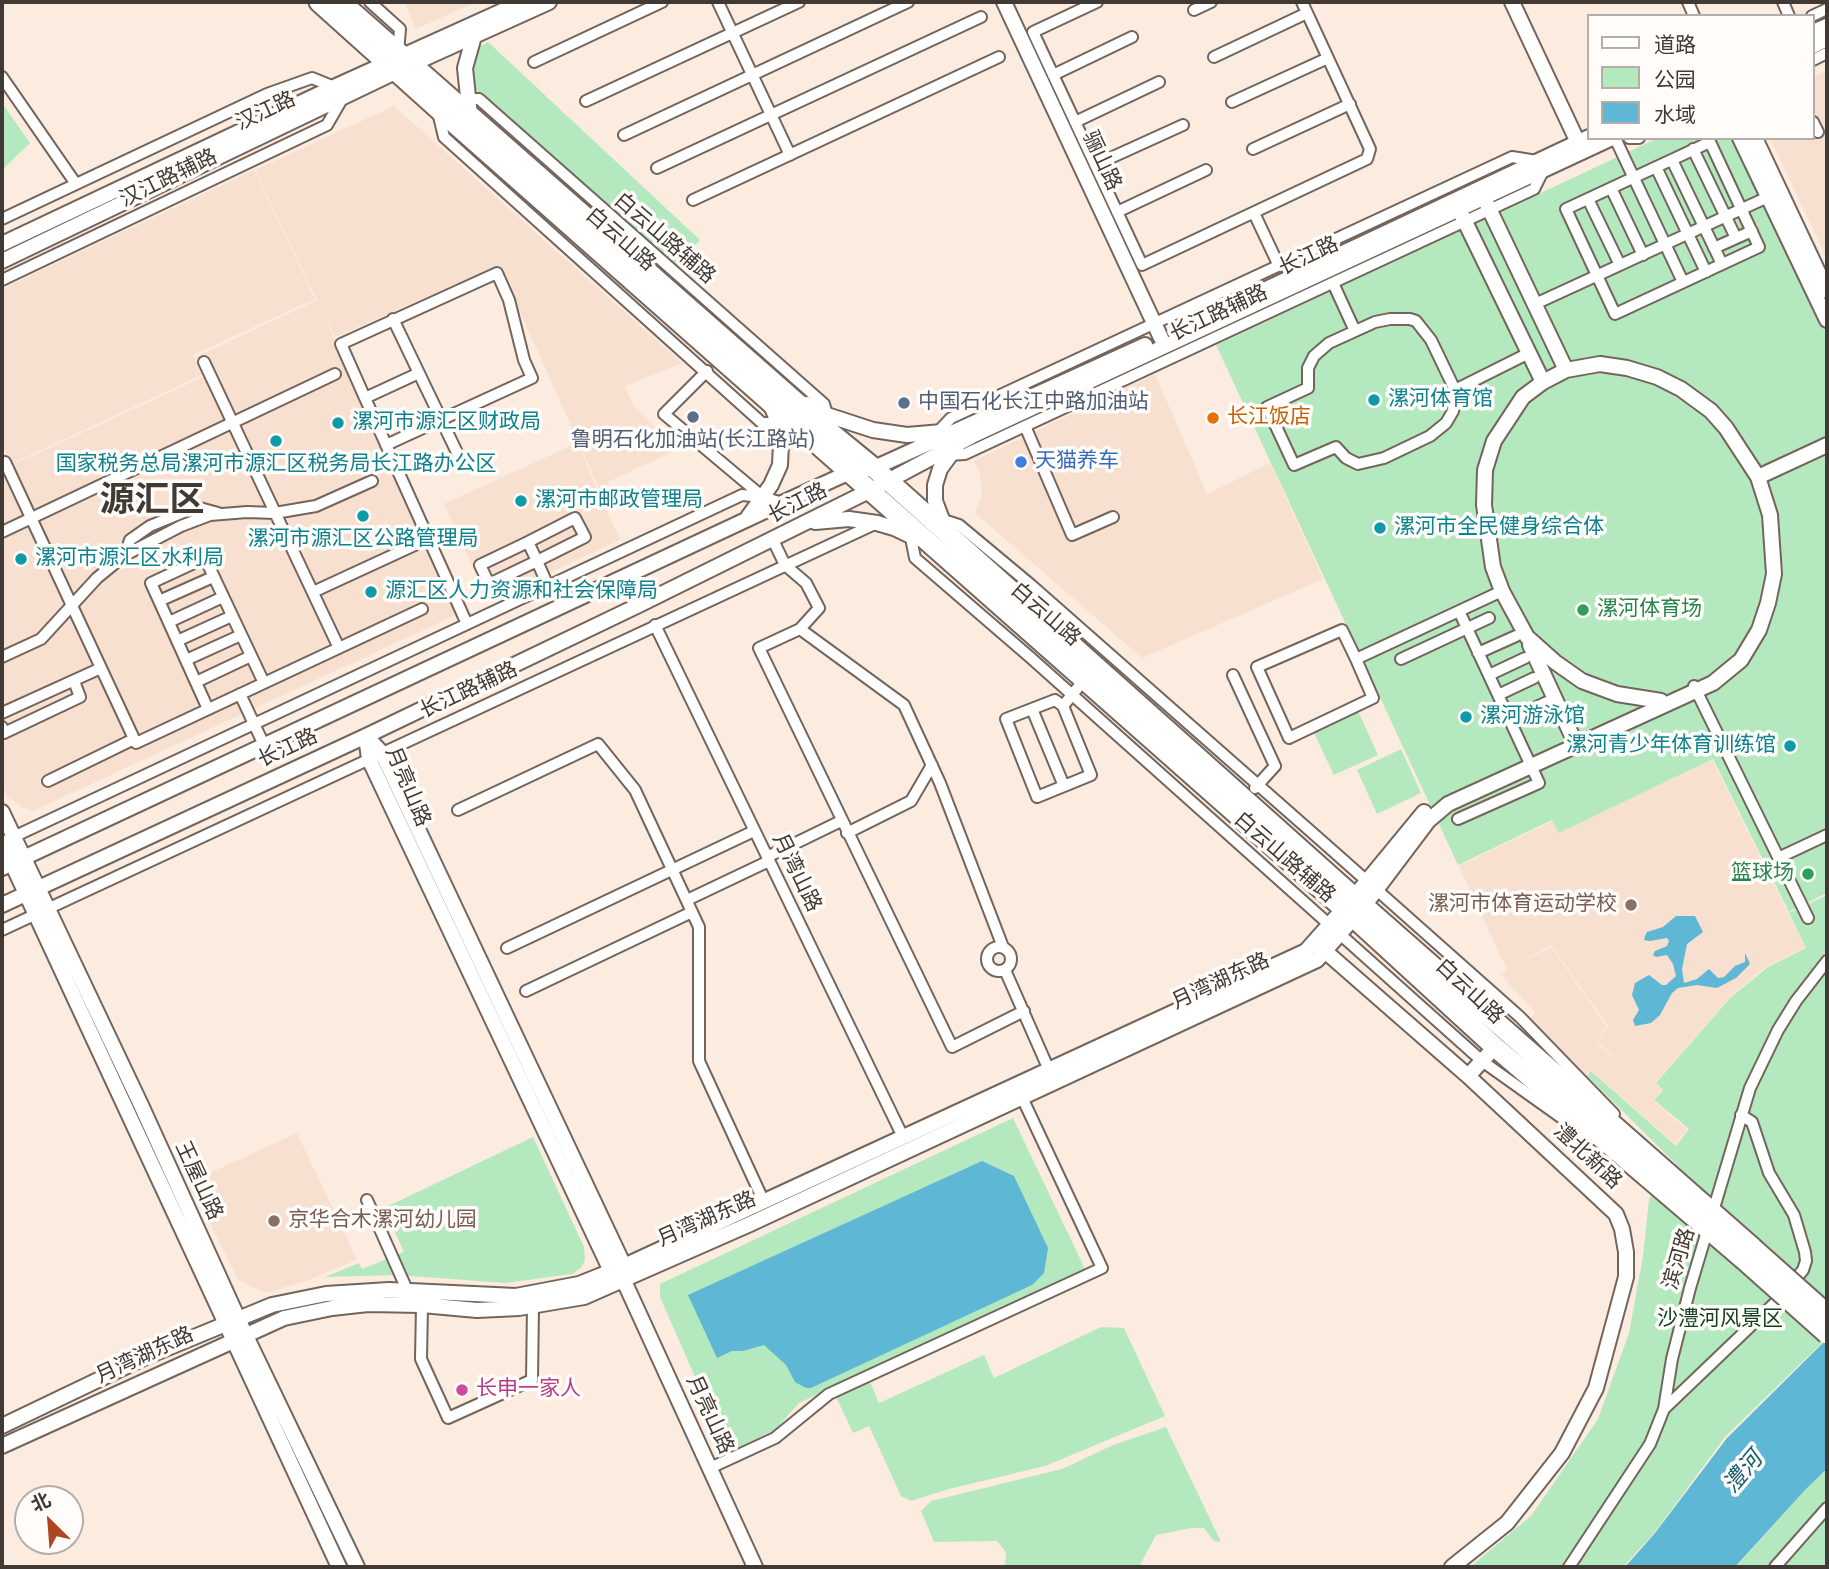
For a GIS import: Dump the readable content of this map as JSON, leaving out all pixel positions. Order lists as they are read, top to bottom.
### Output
{
  "streets": {
    "highway": ["白云山路"],
    "street": [
      "汉江路",
      "骊山路",
      "汉江路辅路",
      "白云山路辅路",
      "长江路",
      "长江路辅路",
      "月亮山路",
      "月湾山路",
      "月湾湖东路",
      "澧北新路",
      "王屋山路",
      "滨河路"
    ]
  },
  "crossings": [
    ["汉江路", "汉江路辅路"],
    ["汉江路", "白云山路"],
    ["骊山路", "长江路"],
    ["骊山路", "长江路辅路"],
    ["白云山路辅路", "白云山路"],
    ["白云山路辅路", "月湾湖东路"],
    ["白云山路", "长江路"],
    ["白云山路", "月湾湖东路"],
    ["白云山路", "滨河路"],
    ["长江路", "长江路辅路"],
    ["长江路", "月亮山路"],
    ["长江路", "王屋山路"],
    ["长江路辅路", "月亮山路"],
    ["长江路辅路", "月湾山路"],
    ["长江路辅路", "王屋山路"],
    ["月亮山路", "月湾湖东路"],
    ["月湾山路", "月湾湖东路"],
    ["月湾湖东路", "澧北新路"],
    ["月湾湖东路", "王屋山路"]
  ],
  "districts": ["源汇区"],
  "water": ["澧河"],
  "parks": ["沙澧河风景区"],
  "places": [
    "漯河体育馆",
    "中国石化长江中路加油站",
    "鲁明石化加油站(长江路站)",
    "长江饭店",
    "漯河市源汇区财政局",
    "国家税务总局漯河市源汇区税务局长江路办公区",
    "天猫养车",
    "漯河市邮政管理局",
    "漯河市源汇区公路管理局",
    "漯河市全民健身综合体",
    "漯河市源汇区水利局",
    "源汇区人力资源和社会保障局",
    "漯河体育场",
    "漯河游泳馆",
    "漯河青少年体育训练馆",
    "篮球场",
    "漯河市体育运动学校",
    "京华合木漯河幼儿园",
    "长申一家人"
  ],
  "legend": ["道路", "公园", "水域"],
  "north": "top left"
}
